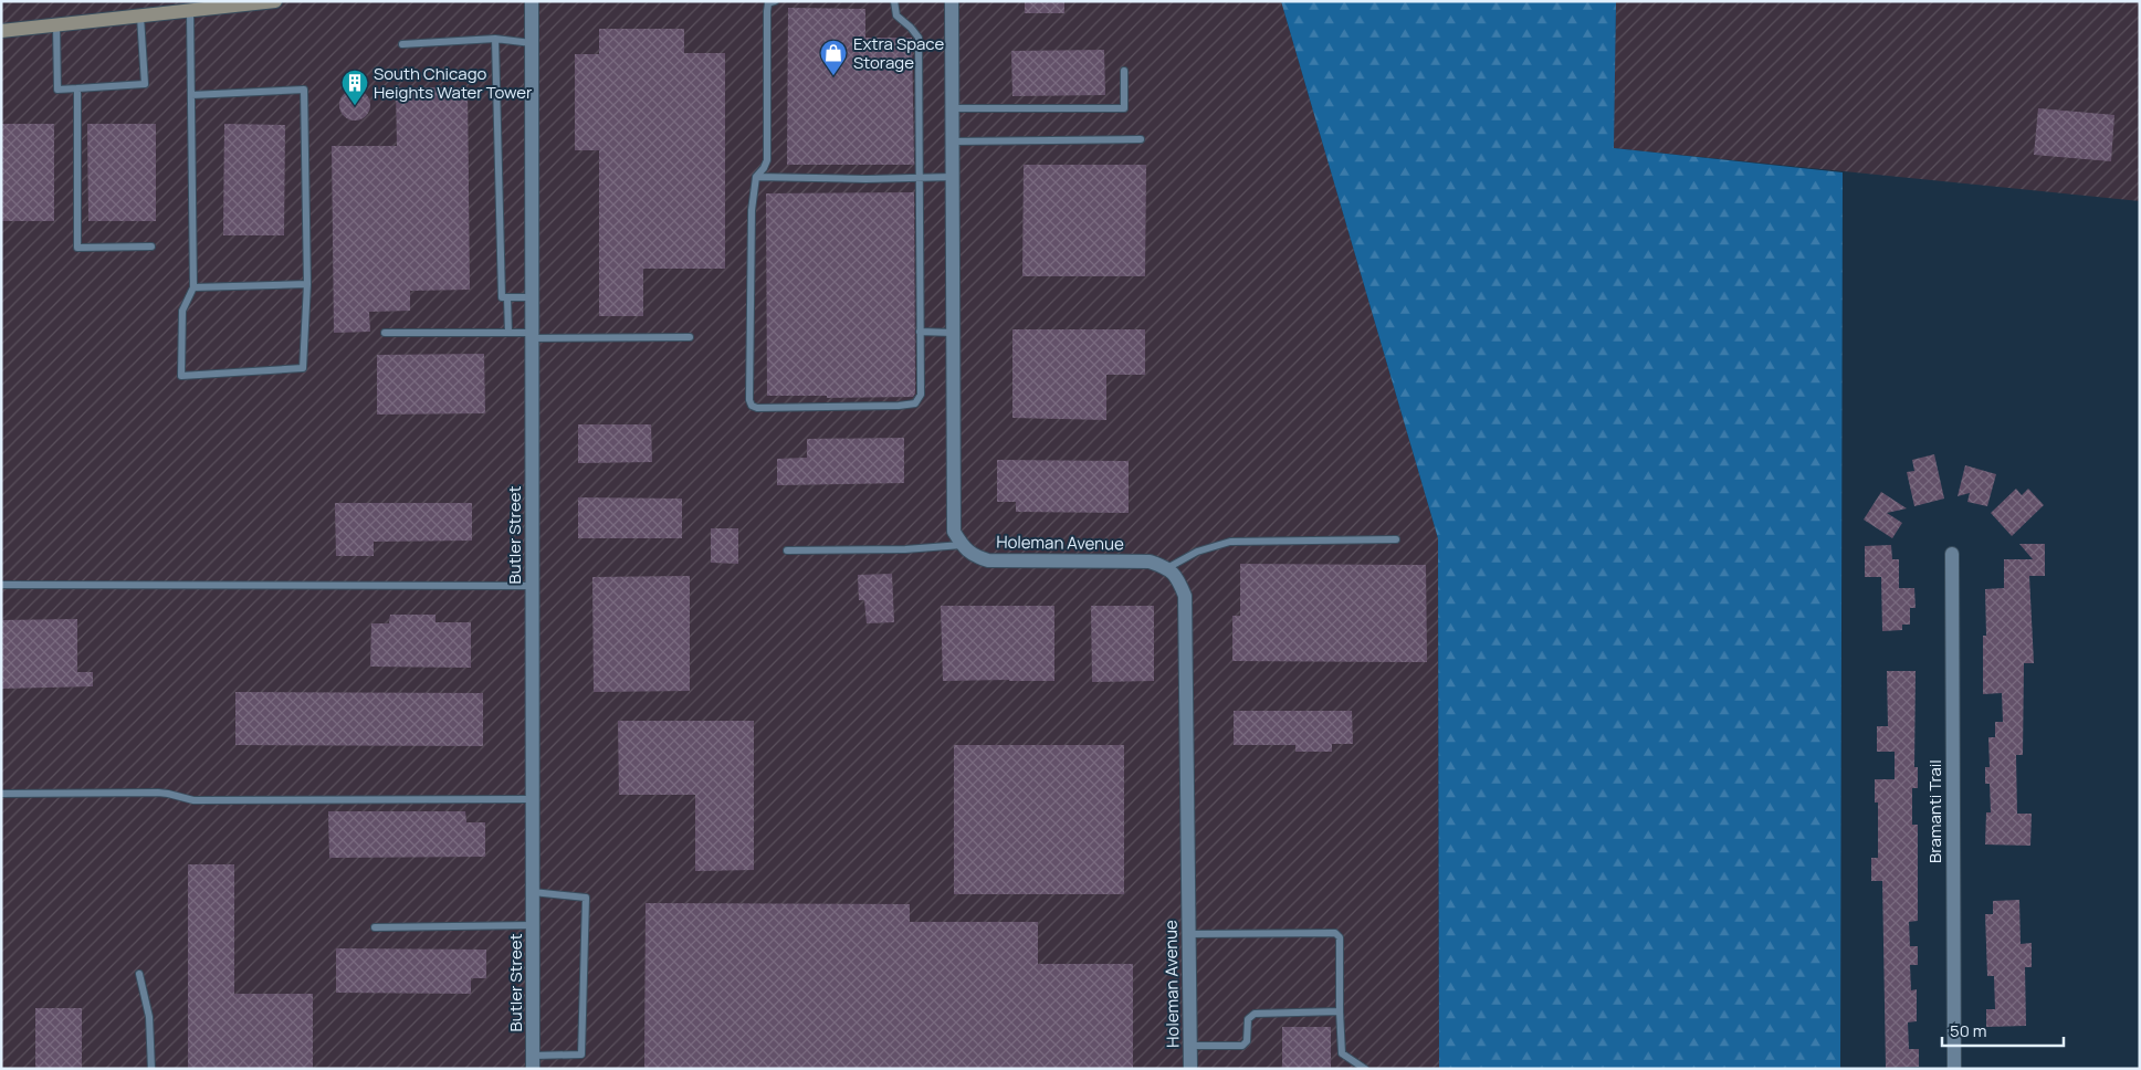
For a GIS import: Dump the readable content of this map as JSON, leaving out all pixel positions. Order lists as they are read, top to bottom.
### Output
{
  "streets": {
    "street": ["Butler Street", "Holeman Avenue", "Bramanti Trail"]
  },
  "places": {
    "shop": ["Extra Space Storage"],
    "building": ["South Chicago Heights Water Tower"]
  },
  "scale_bar": "50 m"
}
